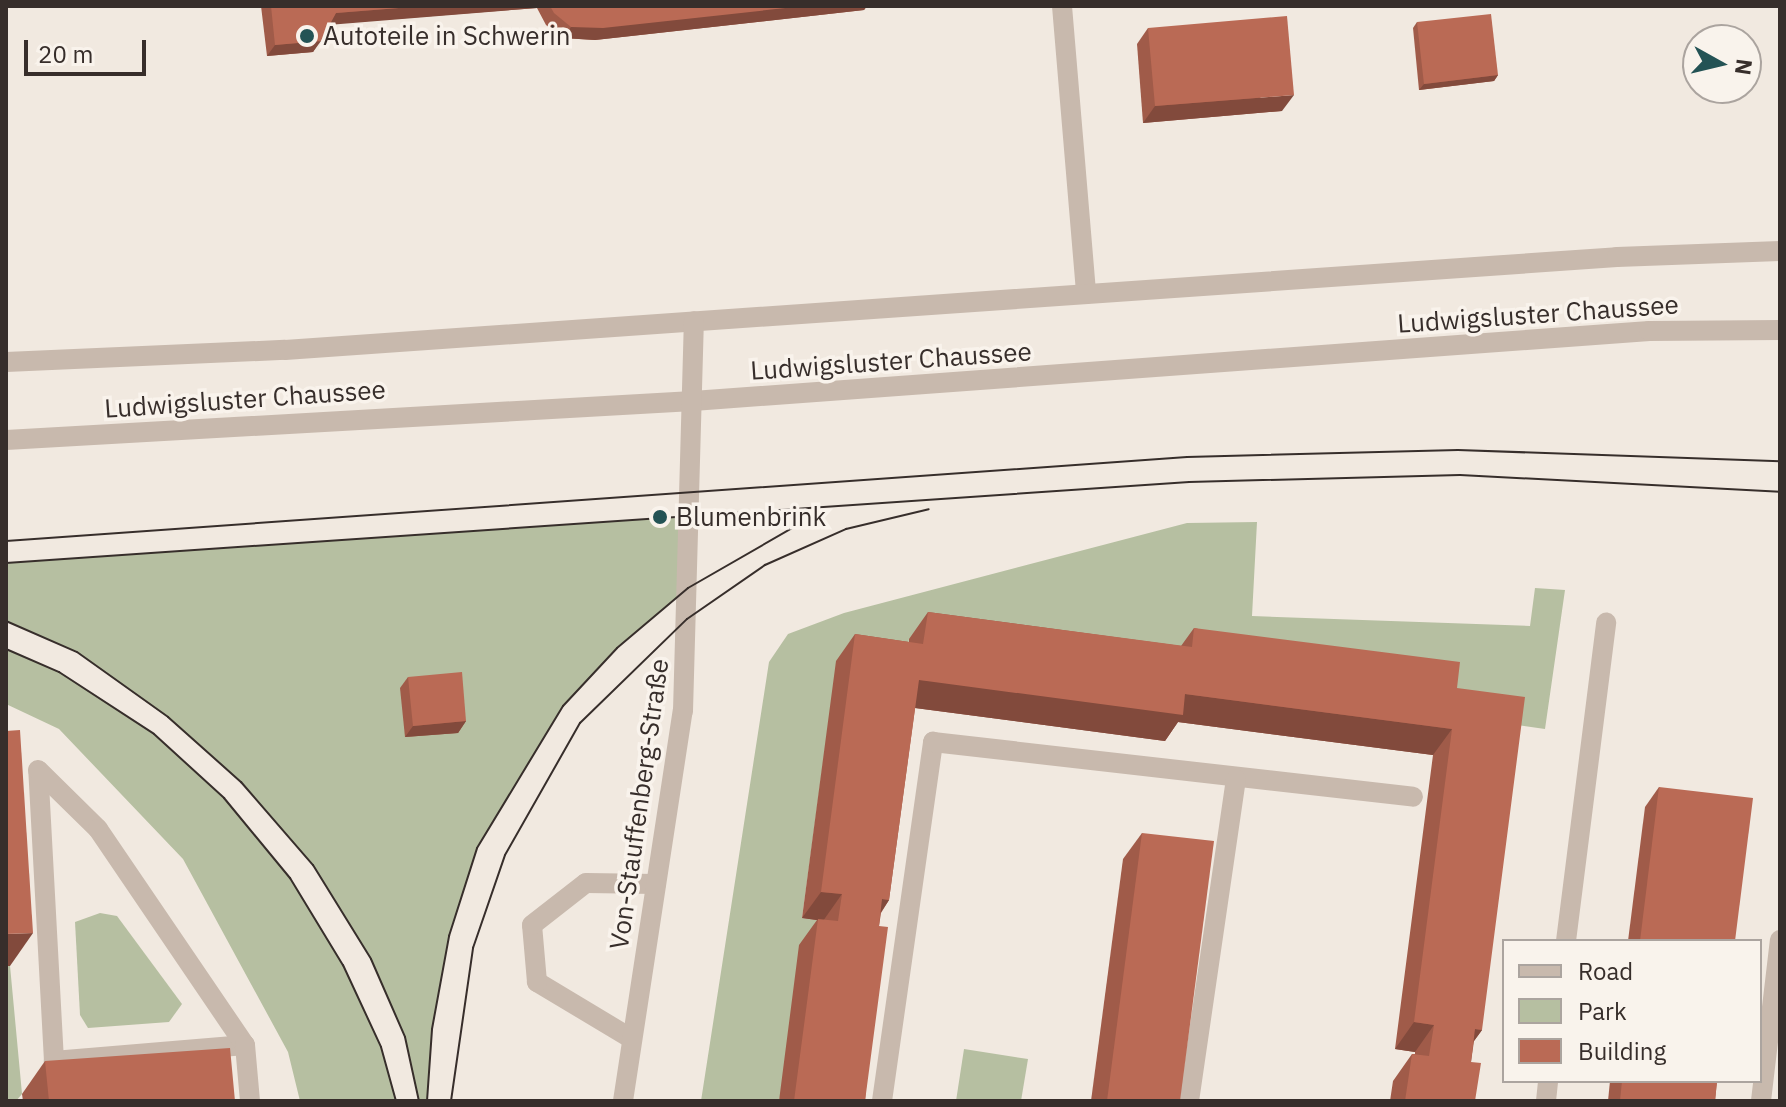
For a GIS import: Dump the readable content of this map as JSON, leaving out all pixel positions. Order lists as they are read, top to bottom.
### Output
{
  "streets": {
    "street": ["Ludwigsluster Chaussee", "Von-Stauffenberg-Straße"]
  },
  "crossings": [
    ["Ludwigsluster Chaussee", "Von-Stauffenberg-Straße"]
  ],
  "places": ["Autoteile in Schwerin", "Blumenbrink"],
  "legend": ["Road", "Park", "Building"],
  "scale_bar": "20 m",
  "north": "right"
}
